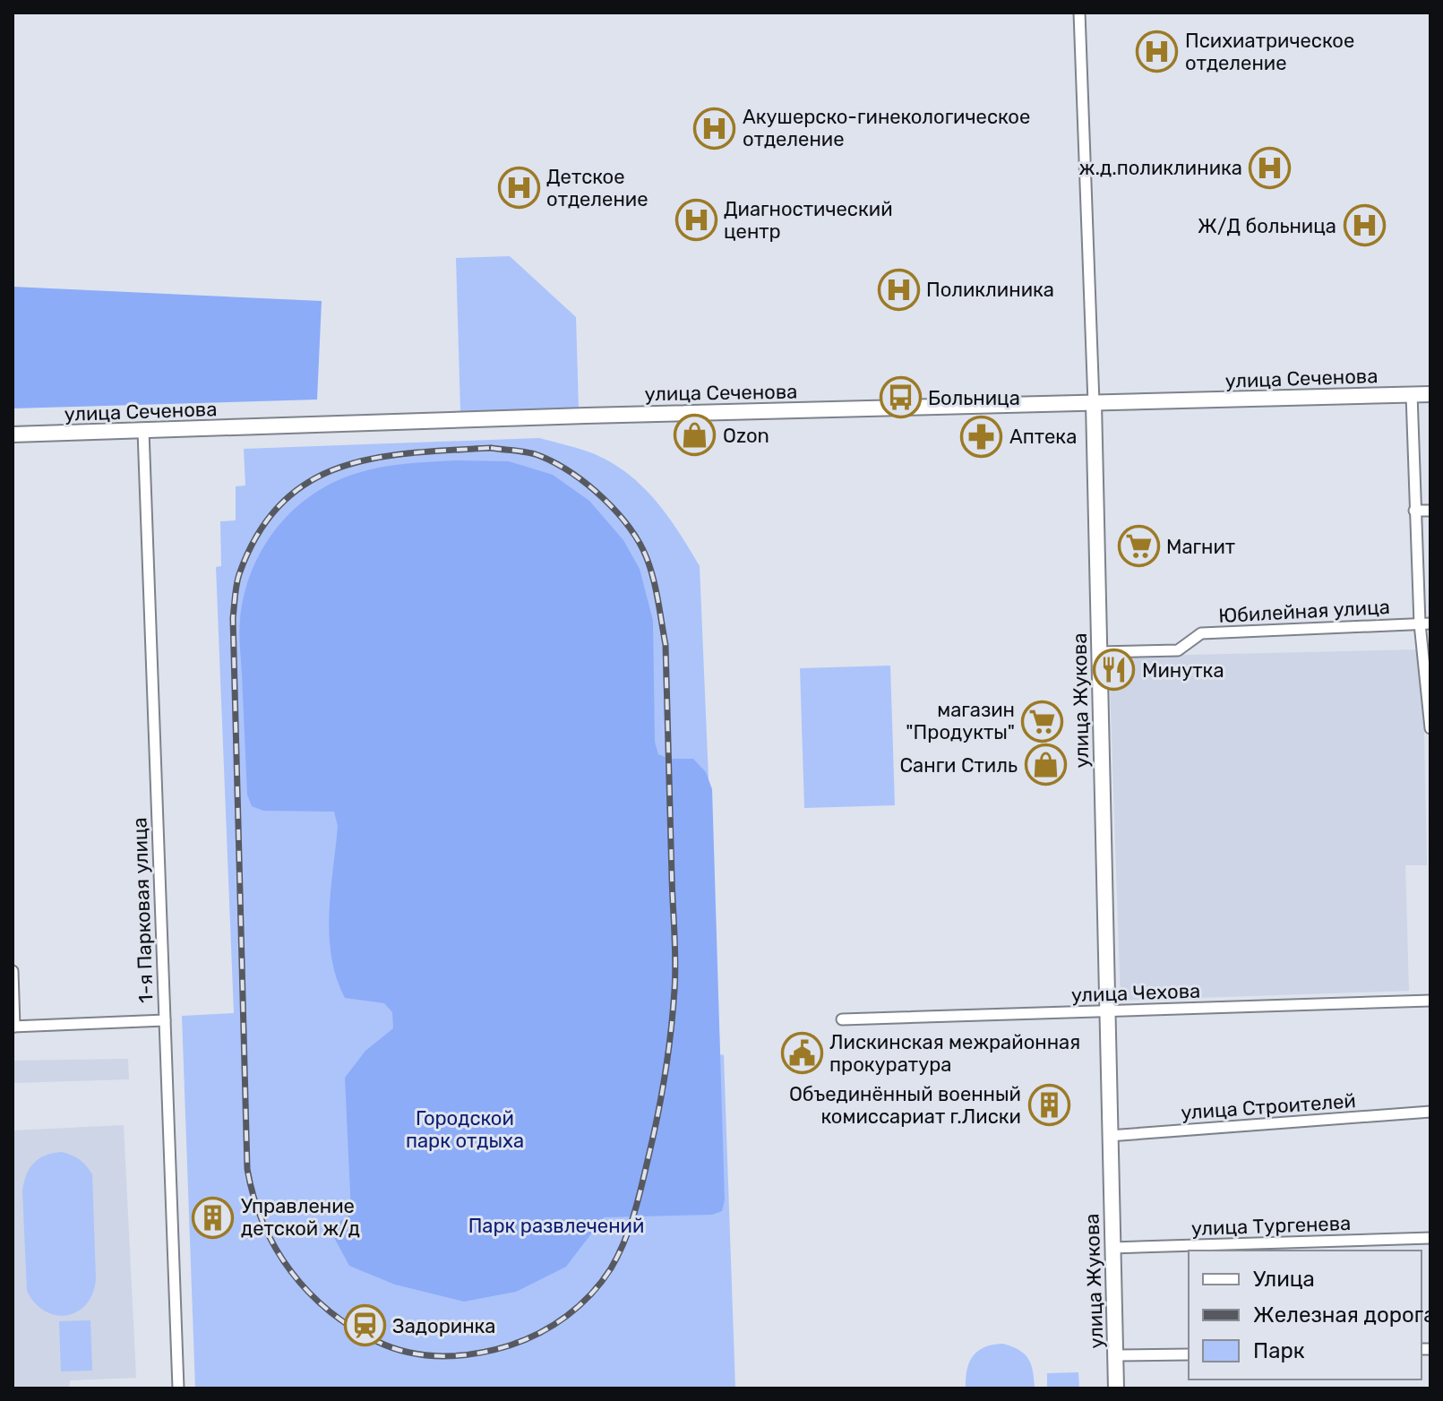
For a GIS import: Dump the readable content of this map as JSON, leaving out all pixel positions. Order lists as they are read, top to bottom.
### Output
{
  "streets": {
    "main road": ["улица Сеченова", "улица Жукова"],
    "street": [
      "Юбилейная улица",
      "1-я Парковая улица",
      "улица Чехова",
      "улица Строителей",
      "улица Тургенева"
    ]
  },
  "crossings": [
    ["улица Сеченова", "улица Жукова"],
    ["улица Сеченова", "1-я Парковая улица"],
    ["Юбилейная улица", "улица Жукова"],
    ["улица Жукова", "улица Чехова"],
    ["улица Жукова", "улица Строителей"],
    ["улица Жукова", "улица Тургенева"]
  ],
  "parks": ["Городской парк отдыха", "Парк развлечений"],
  "places": {
    "hospital": [
      "Психиатрическое отделение",
      "Акушерско-гинекологическое отделение",
      "ж.д.поликлиника",
      "Детское отделение",
      "Диагностический центр",
      "Ж/Д больница",
      "Поликлиника"
    ],
    "bus stop": ["Больница"],
    "shop": ["Ozon", "Санги Стиль"],
    "pharmacy": ["Аптека"],
    "supermarket": ["Магнит", "магазин \"Продукты\""],
    "restaurant": ["Минутка"],
    "public building": ["Лискинская межрайонная прокуратура"],
    "building": ["Объединённый военный комиссариат г.Лиски", "Управление детской ж/д"],
    "station": ["Задоринка"]
  },
  "legend": ["Улица", "Железная дорога", "Парк"]
}
